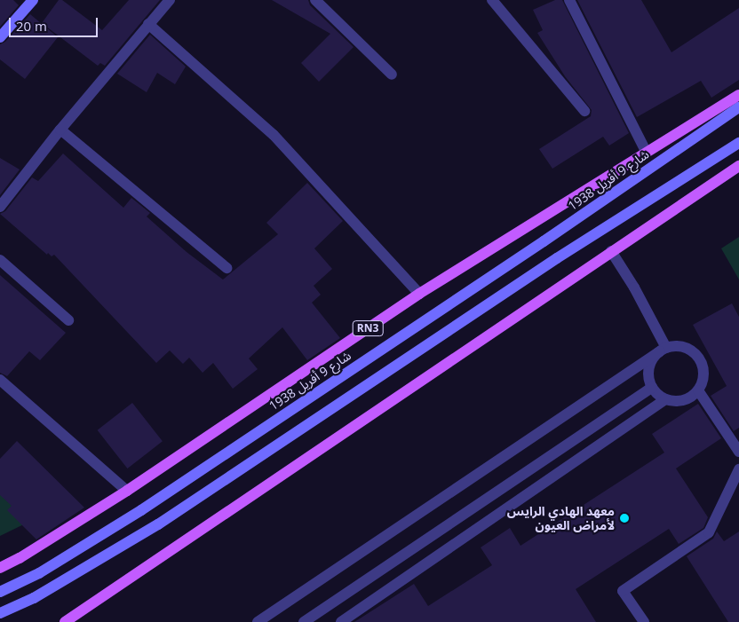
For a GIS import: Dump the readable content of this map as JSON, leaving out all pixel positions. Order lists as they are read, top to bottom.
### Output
{
  "streets": {
    "main road": ["شارع 9 أفريل 1938", "RN3"]
  },
  "places": ["معهد الهادي الرايس لأمراض العيون"],
  "scale_bar": "20 m"
}
